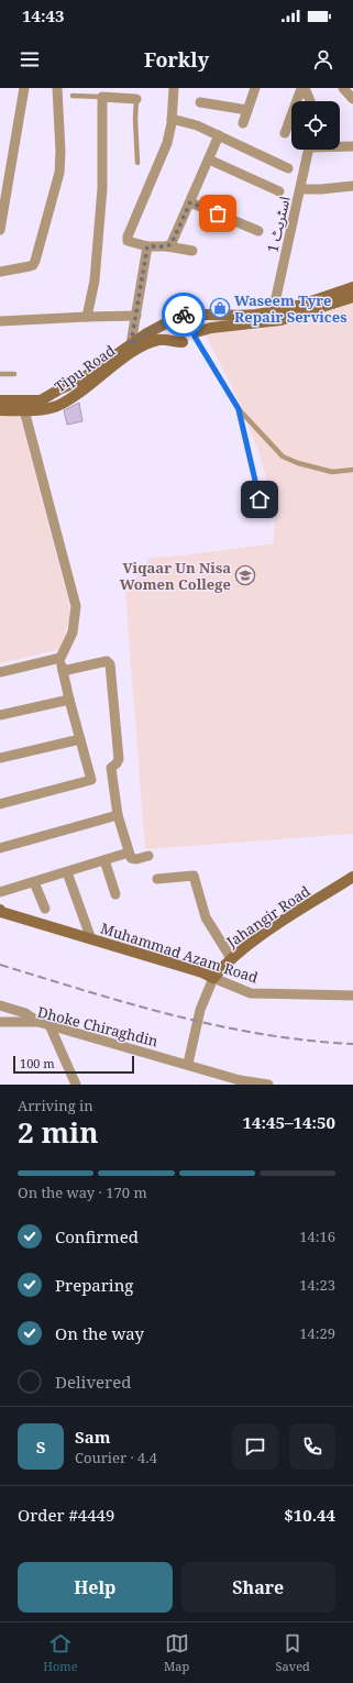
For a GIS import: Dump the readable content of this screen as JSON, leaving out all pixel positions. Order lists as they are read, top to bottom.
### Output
{
  "streets": {
    "main road": ["Tipu Road", "Jahangir Road", "Muhammad Azam Road"],
    "street": ["اسٹریٹ 1", "Dhoke Chiraghdin"]
  },
  "crossings": [
    ["Jahangir Road", "Muhammad Azam Road"],
    ["Jahangir Road", "Dhoke Chiraghdin"]
  ],
  "places": {
    "shop": ["Waseem Tyre Repair Services"],
    "school or university": ["Viqaar Un Nisa Women College"]
  },
  "scale_bar": "100 m",
  "page": {
    "status": "14:43",
    "header": "Forkly",
    "scale": "100 m",
    "heading": ["2 min", "Arriving in", "14:45–14:50"],
    "panel": [
      "Sam",
      "Courier · 4.4",
      "Order #4449",
      "$10.44"
    ],
    "bar": "On the way · 170 m",
    "list": [
      ["Confirmed", "14:16"],
      ["Preparing", "14:23"],
      ["On the way", "14:29"],
      "Delivered"
    ],
    "round": "S",
    "buttons": ["Help", "Share"],
    "tabs": ["Home", "Map", "Saved"]
  }
}
